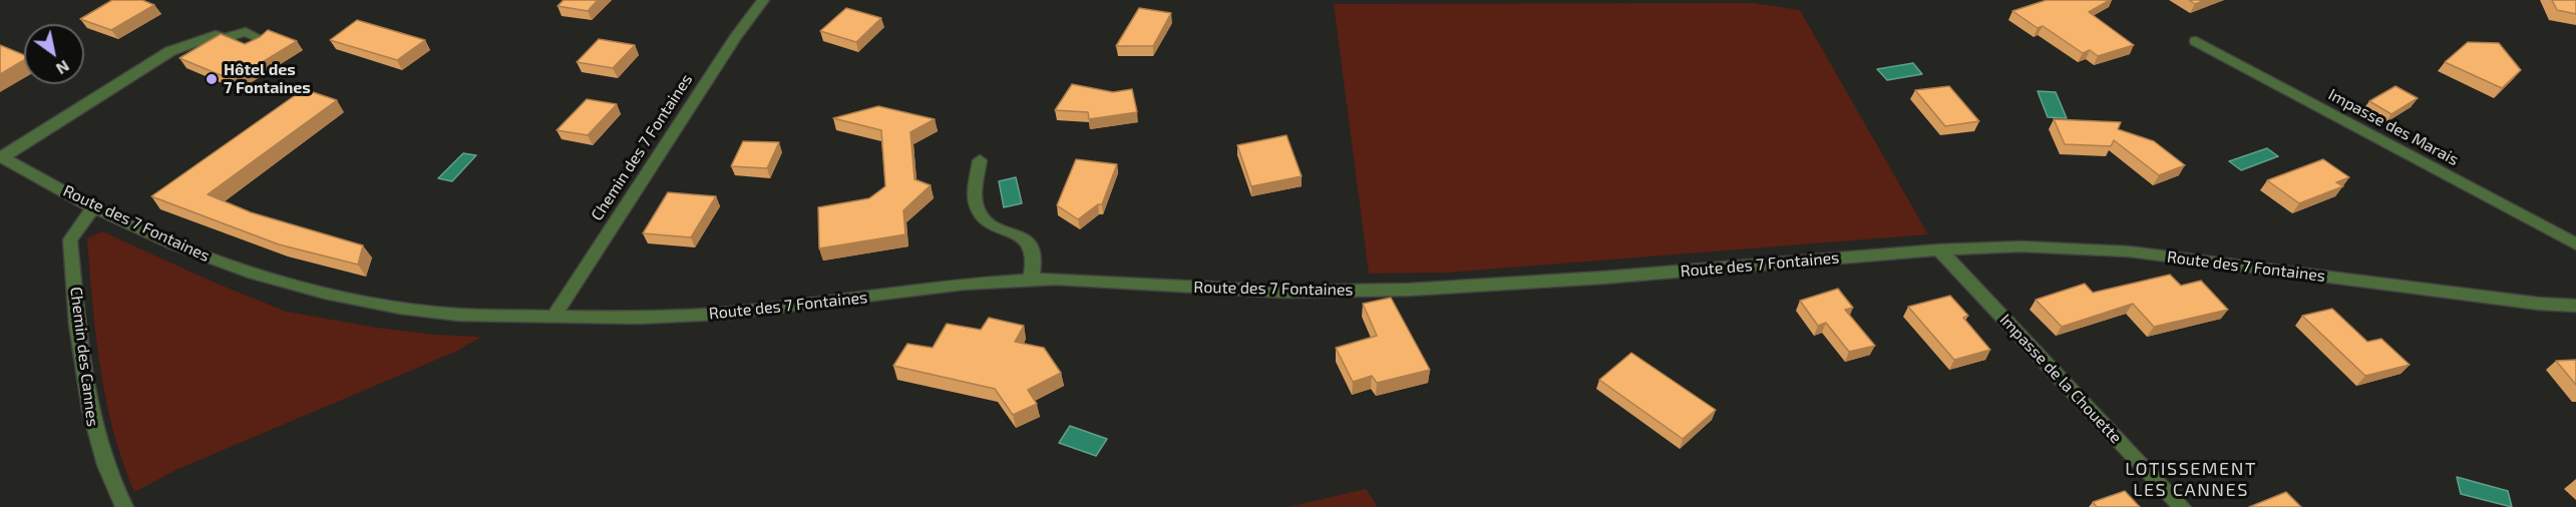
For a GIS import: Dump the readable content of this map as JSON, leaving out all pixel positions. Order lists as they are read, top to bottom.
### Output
{
  "streets": {
    "street": [
      "Impasse des Marais",
      "Chemin des 7 Fontaines",
      "Route des 7 Fontaines",
      "Chemin des Cannes",
      "Impasse de la Chouette"
    ]
  },
  "crossings": [
    ["Chemin des 7 Fontaines", "Route des 7 Fontaines"],
    ["Route des 7 Fontaines", "Chemin des Cannes"],
    ["Route des 7 Fontaines", "Impasse de la Chouette"]
  ],
  "districts": ["LOTISSEMENT LES CANNES"],
  "places": ["Hôtel des 7 Fontaines"],
  "north": "bottom right"
}
